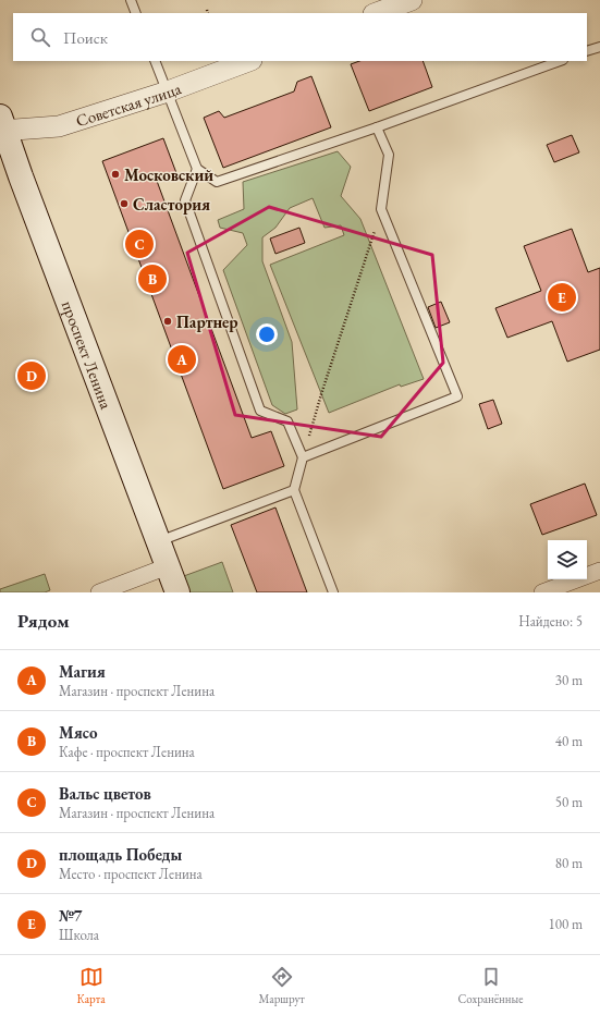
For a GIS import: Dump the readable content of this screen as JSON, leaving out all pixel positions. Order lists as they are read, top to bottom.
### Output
{
  "streets": {
    "main road": ["проспект Ленина"],
    "street": ["Советская улица"]
  },
  "crossings": [
    ["Советская улица", "проспект Ленина"]
  ],
  "places": ["Московский", "Сластория", "Партнер"],
  "page": {
    "search": "Поиск",
    "pins": [
      "C",
      "B",
      "E",
      "A",
      "D"
    ],
    "heading": ["Рядом", "Найдено: 5"],
    "list": [
      {
        "mark": "A",
        "name": "Магия",
        "note": "Магазин · проспект Ленина",
        "value": "30 m"
      },
      {
        "mark": "B",
        "name": "Мясо",
        "note": "Кафе · проспект Ленина",
        "value": "40 m"
      },
      {
        "mark": "C",
        "name": "Вальс цветов",
        "note": "Магазин · проспект Ленина",
        "value": "50 m"
      },
      {
        "mark": "D",
        "name": "площадь Победы",
        "note": "Место · проспект Ленина",
        "value": "80 m"
      },
      {
        "mark": "E",
        "name": "№7",
        "note": "Школа",
        "value": "100 m"
      }
    ],
    "nav": ["Карта", "Маршрут", "Сохранённые"]
  }
}
